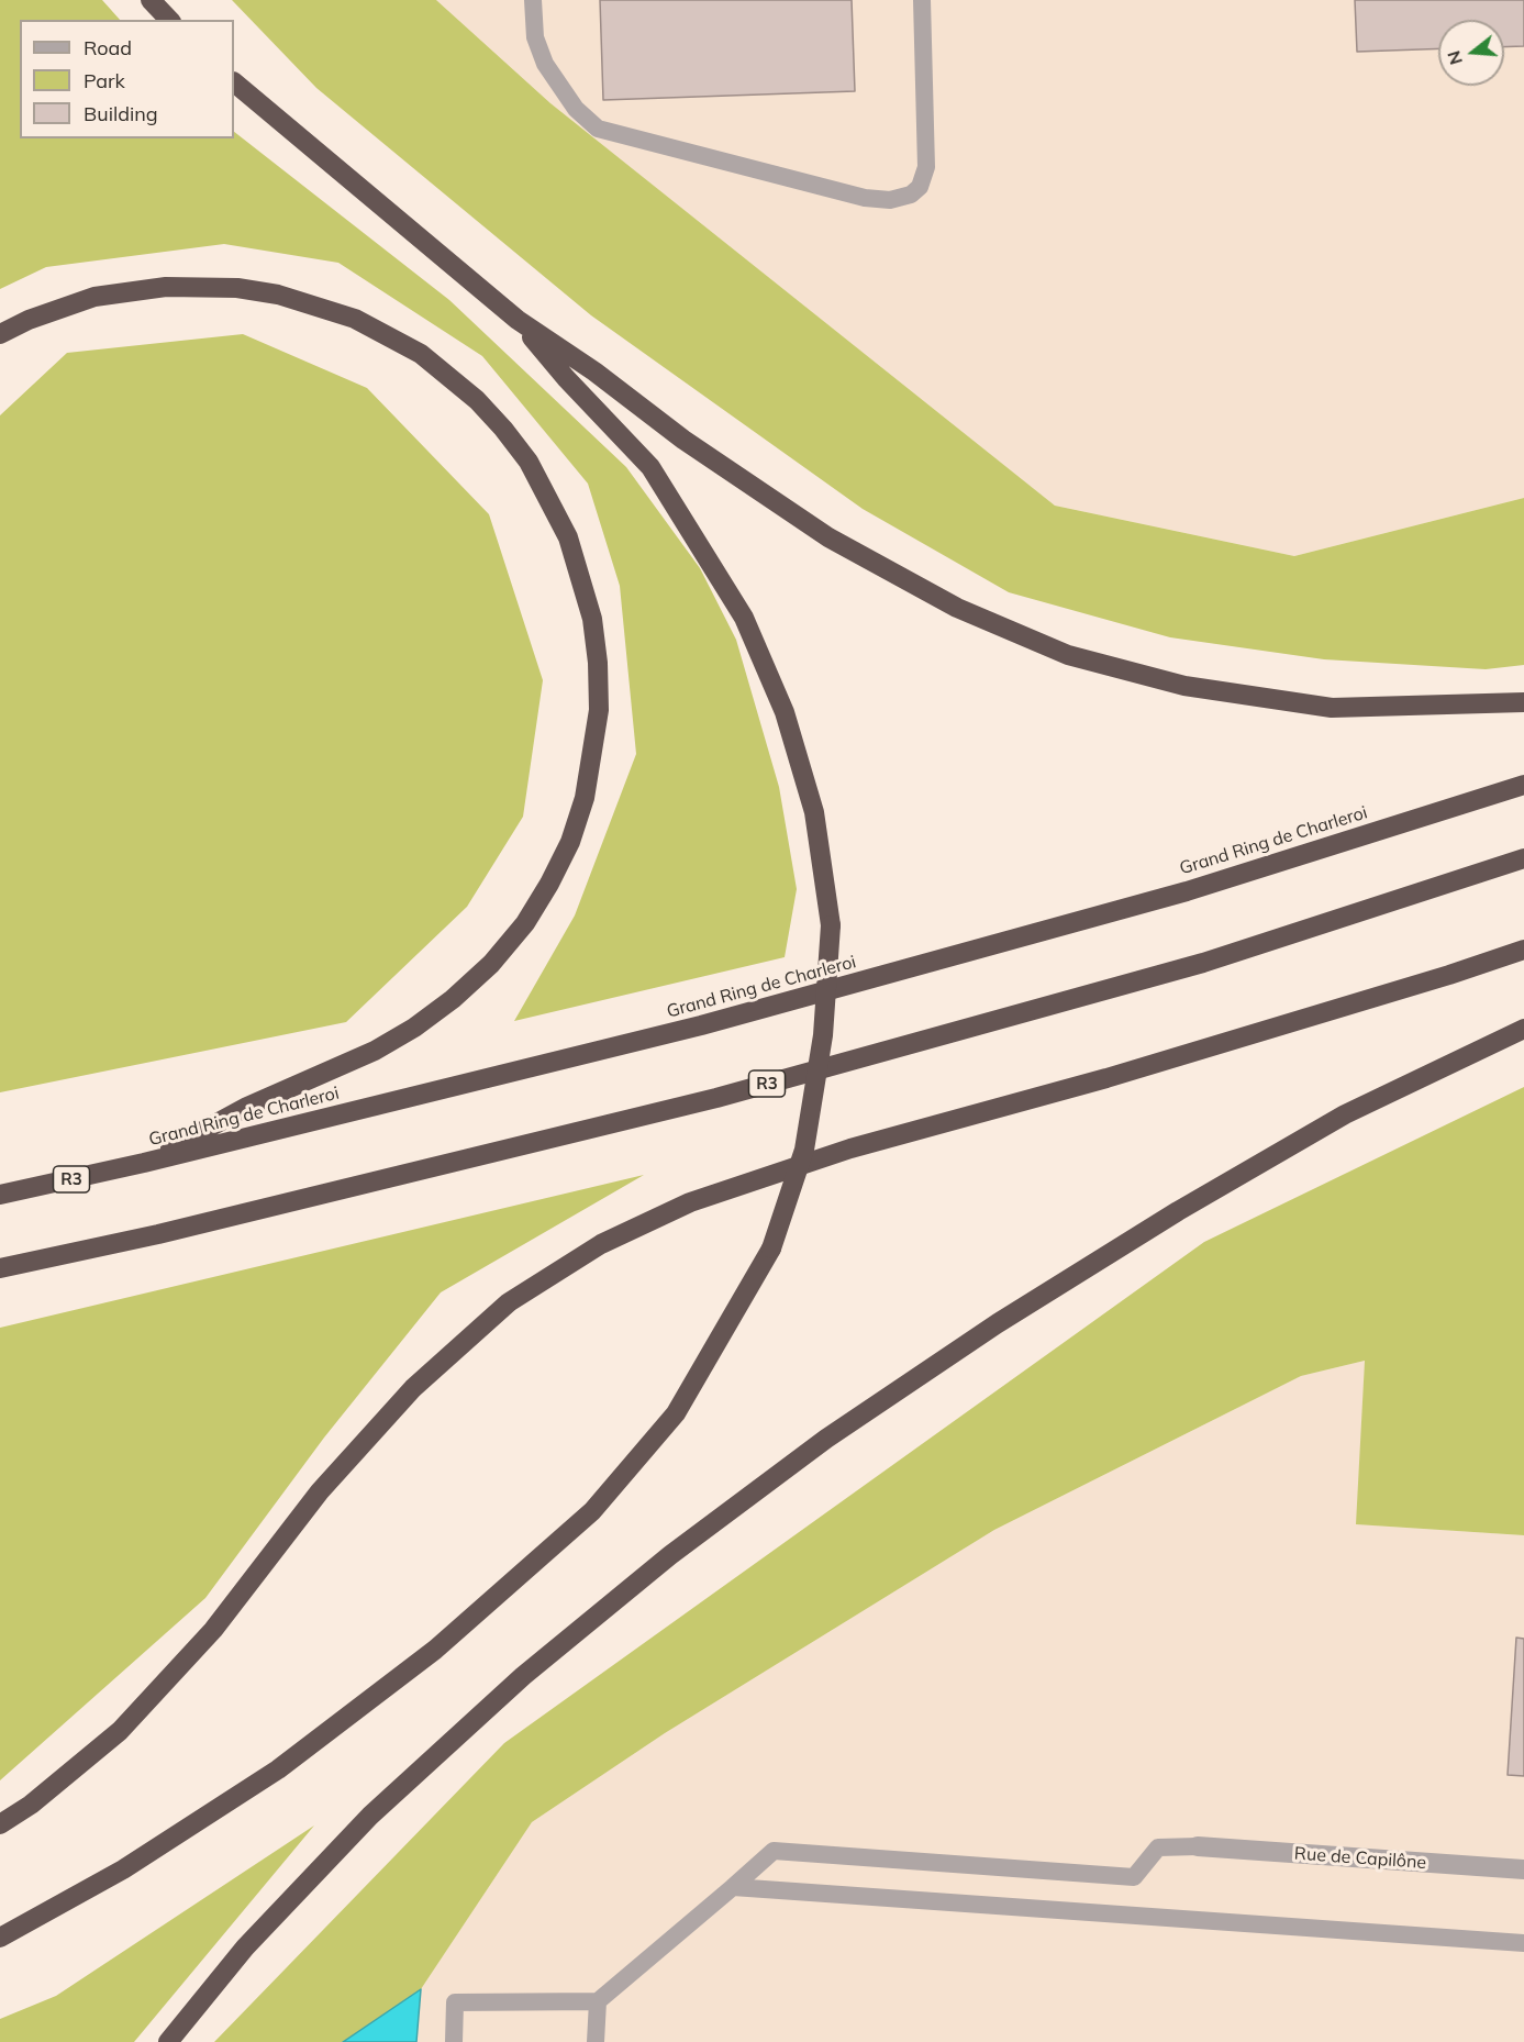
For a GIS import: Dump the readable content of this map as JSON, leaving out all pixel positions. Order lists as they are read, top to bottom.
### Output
{
  "streets": {
    "highway": ["Grand Ring de Charleroi", "R3"],
    "street": ["Rue de Capilône"]
  },
  "legend": ["Road", "Park", "Building"],
  "north": "left"
}
